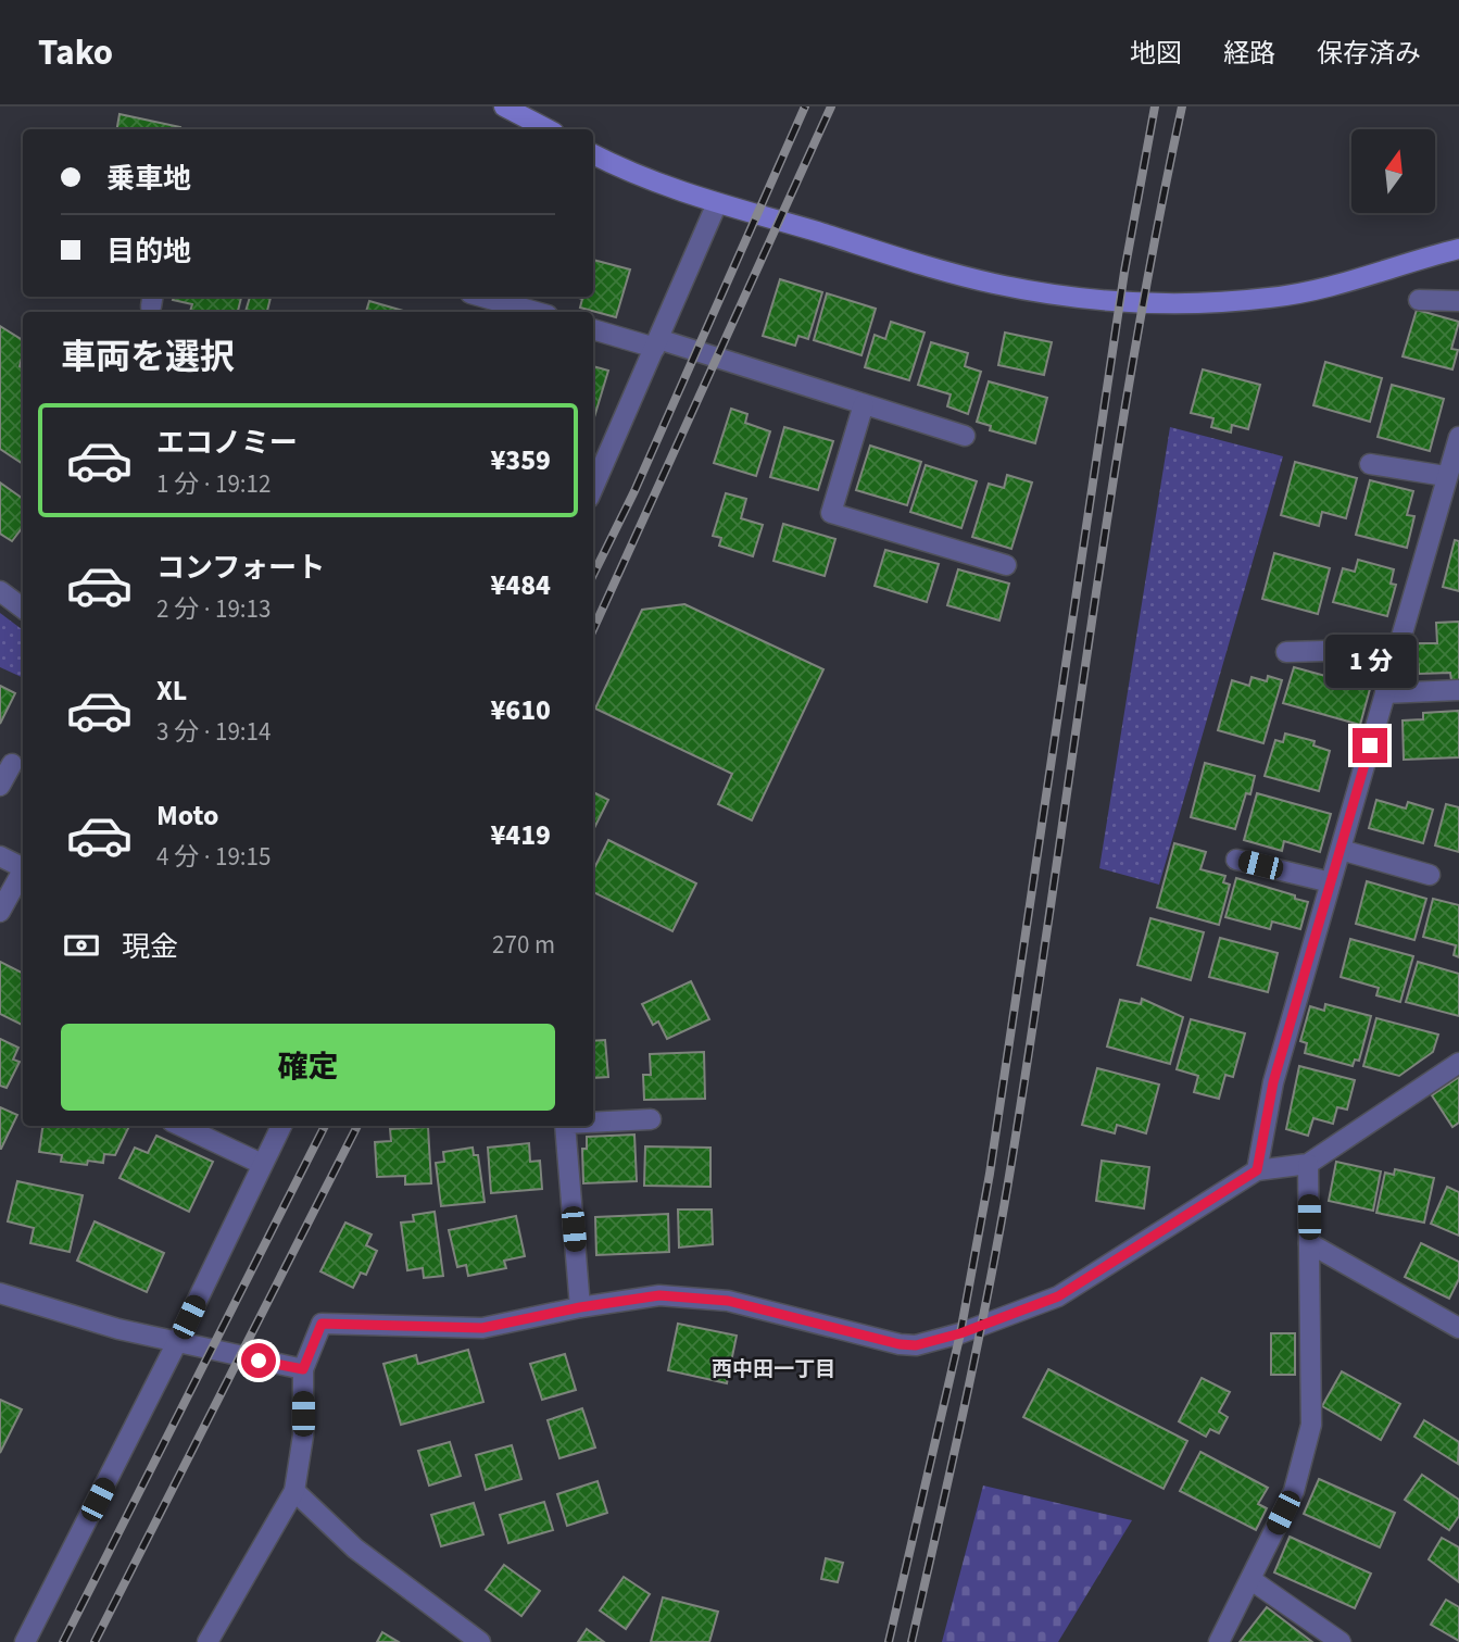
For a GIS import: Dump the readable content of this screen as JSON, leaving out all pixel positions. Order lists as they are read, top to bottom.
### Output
{
  "districts": ["西中田一丁目"],
  "north": "top",
  "page": {
    "header": "Tako",
    "nav": ["地図", "経路", "保存済み"],
    "banner": ["乗車地", "目的地"],
    "heading": "車両を選択",
    "list": [
      {
        "name": "エコノミー",
        "note": "1 分 · 19:12",
        "value": "¥359"
      },
      {
        "name": "コンフォート",
        "note": "2 分 · 19:13",
        "value": "¥484"
      },
      {
        "name": "XL",
        "note": "3 分 · 19:14",
        "value": "¥610"
      },
      {
        "name": "Moto",
        "note": "4 分 · 19:15",
        "value": "¥419"
      }
    ],
    "bubble": "1 分",
    "pay": ["現金", "270 m"],
    "buttons": "確定"
  }
}
